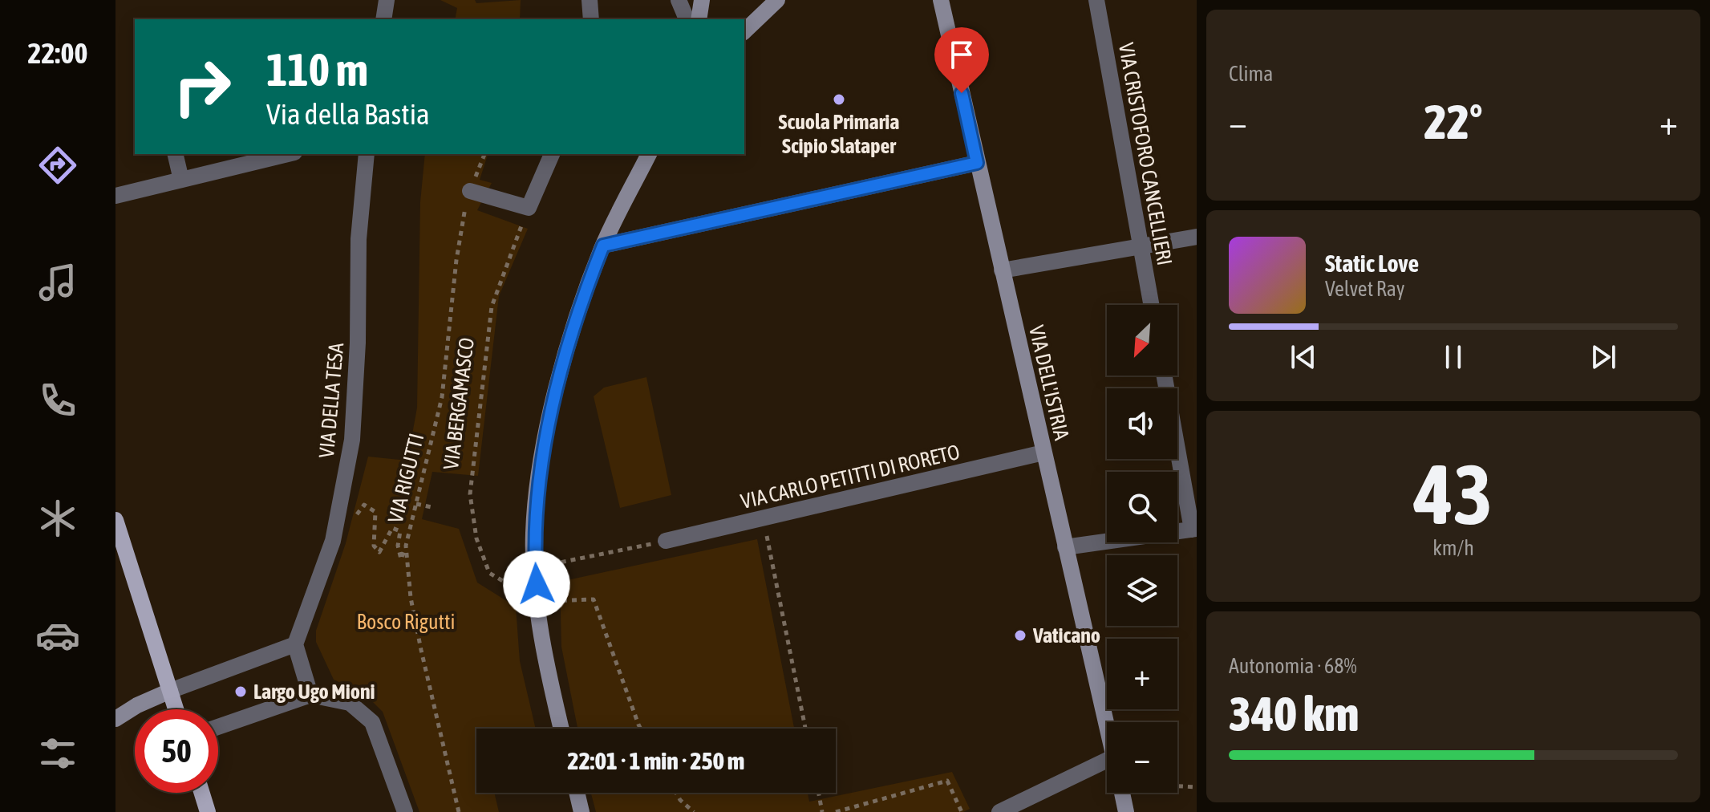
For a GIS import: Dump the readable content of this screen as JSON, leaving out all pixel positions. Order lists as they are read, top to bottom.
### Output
{
  "streets": {
    "main road": ["VIA DELL'ISTRIA"],
    "street": ["VIA CRISTOFORO CANCELLIERI", "VIA DELLA TESA", "VIA CARLO PETITTI DI RORETO"],
    "path": ["VIA BERGAMASCO", "VIA RIGUTTI"]
  },
  "crossings": [
    ["VIA DELL'ISTRIA", "VIA CARLO PETITTI DI RORETO"]
  ],
  "parks": ["Bosco Rigutti"],
  "places": ["Scuola Primaria Scipio Slataper", "Vaticano", "Largo Ugo Mioni"],
  "north": "bottom left",
  "page": {
    "tabs": "22:00",
    "tile": [
      "Clima",
      ["43", "km/h"],
      ["Autonomia · 68%", "340 km"]
    ],
    "turn": ["110 m", "Via della Bastia"],
    "heat": ["−", "22°", "+"],
    "song": ["Static Love", "Velvet Ray"],
    "map_buttons": ["+", "−"],
    "limit": "50",
    "trip": "22:01 · 1 min · 250 m"
  }
}
